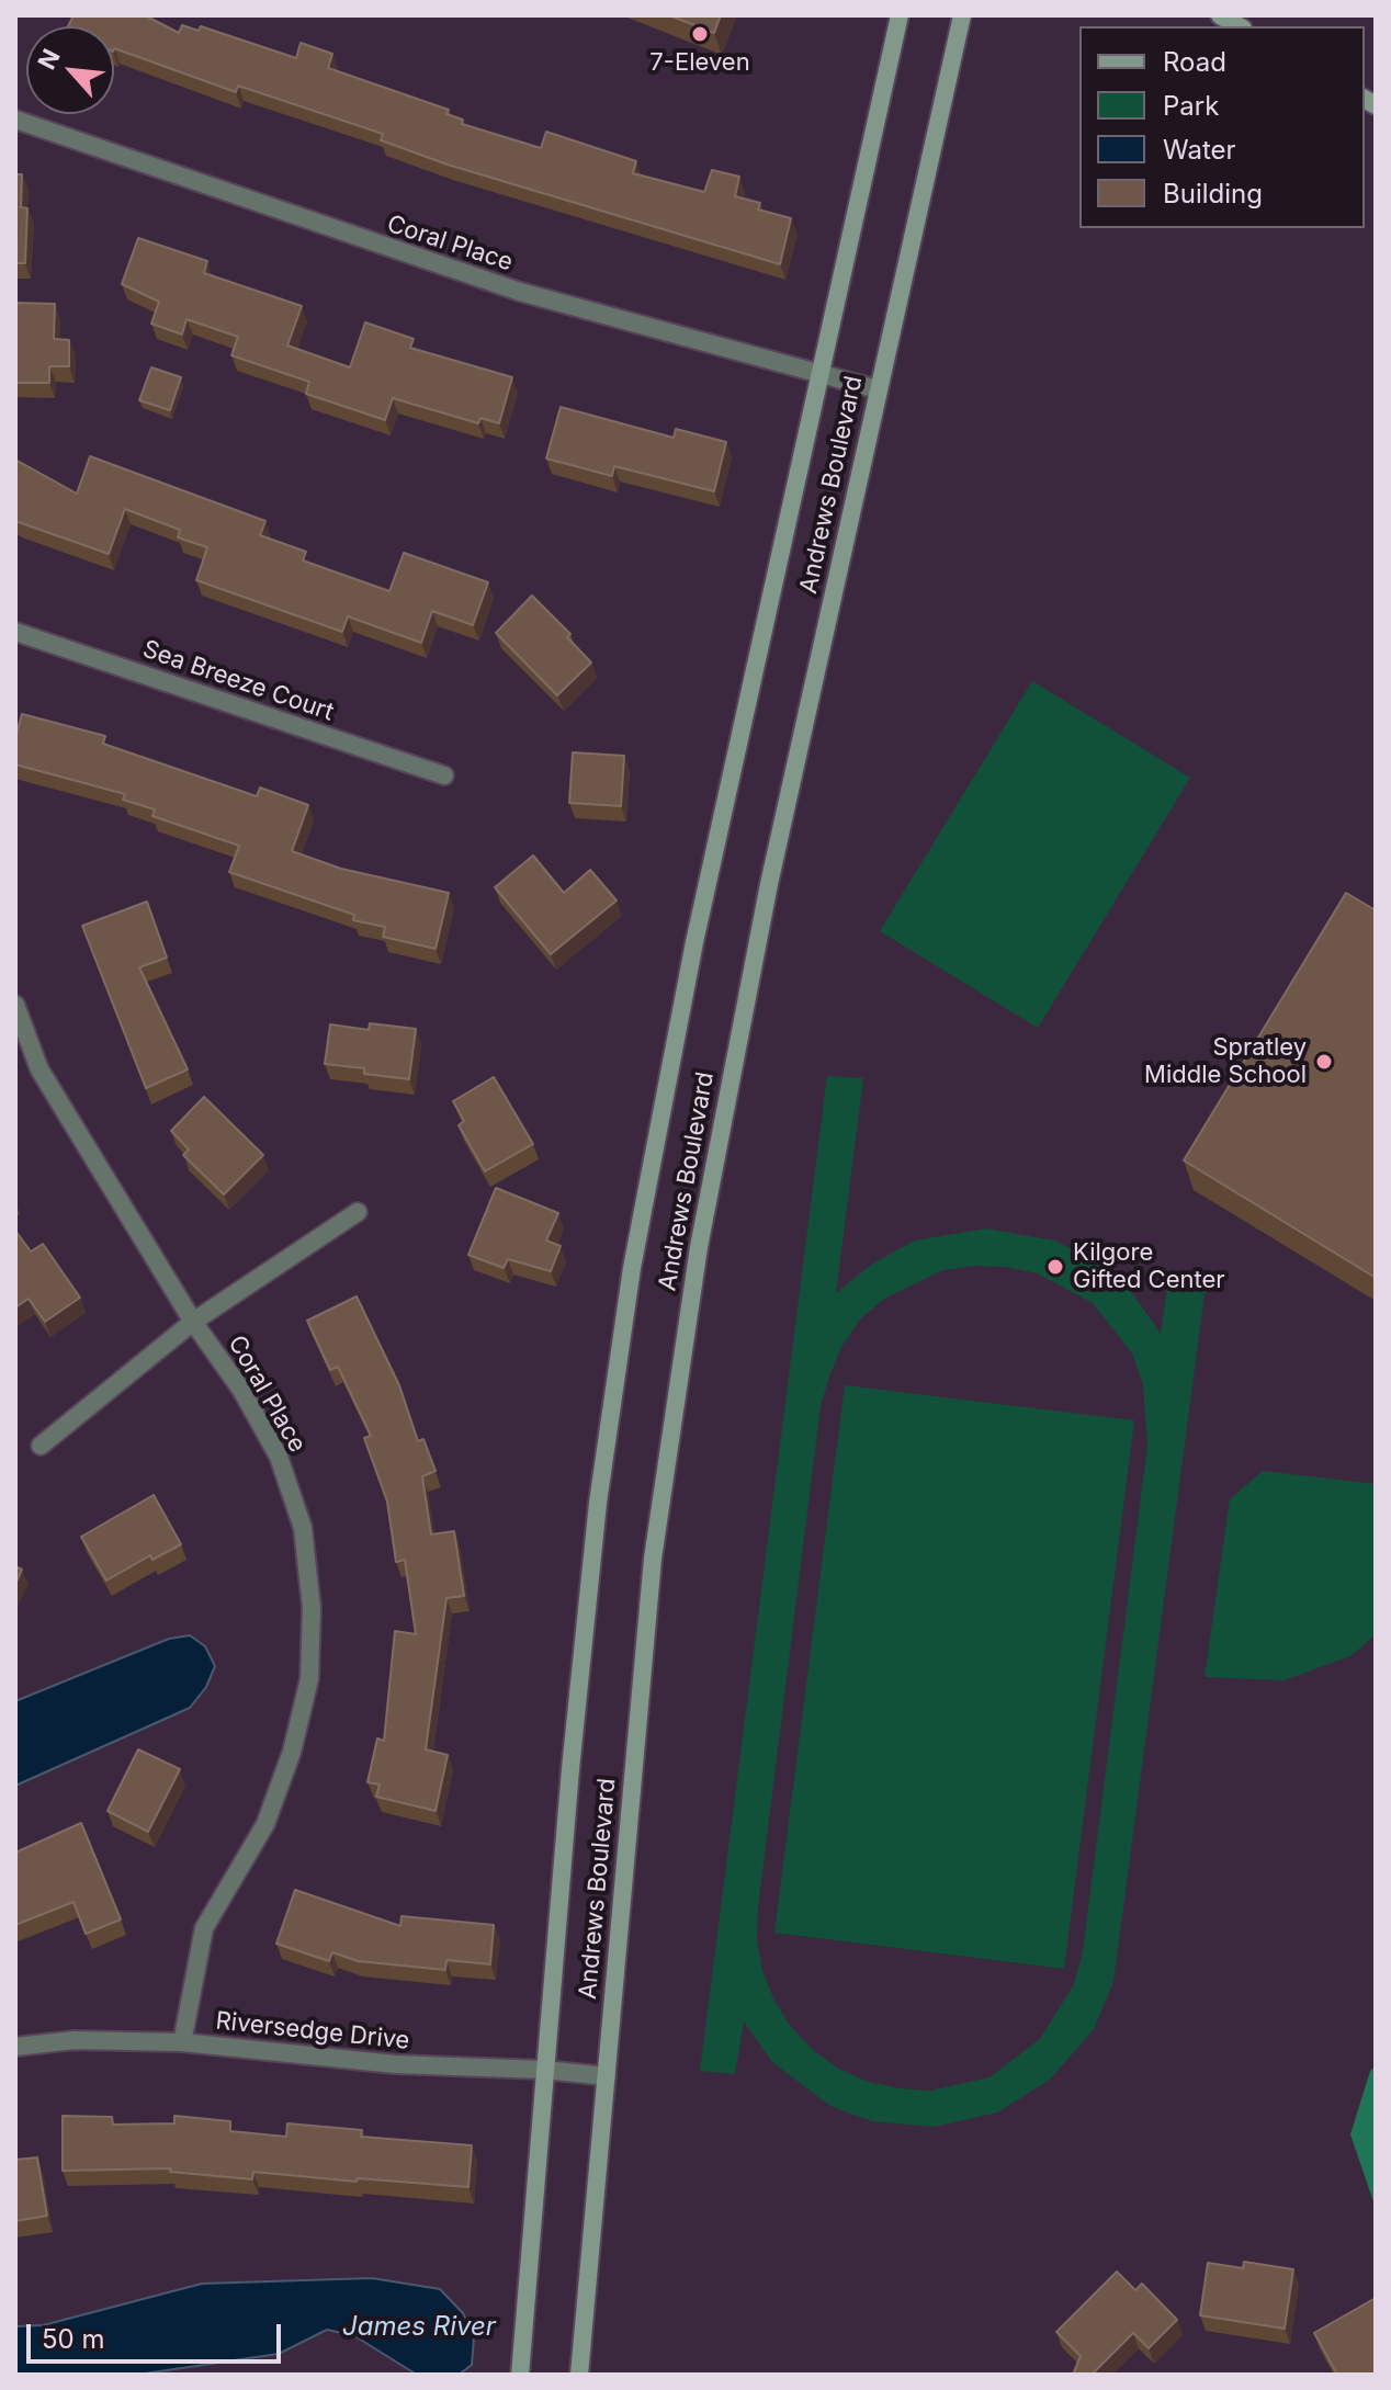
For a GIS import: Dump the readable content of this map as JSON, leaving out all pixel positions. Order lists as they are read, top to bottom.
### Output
{
  "streets": {
    "street": [
      "Coral Place",
      "Andrews Boulevard",
      "Sea Breeze Court",
      "Riversedge Drive"
    ]
  },
  "crossings": [
    ["Coral Place", "Andrews Boulevard"],
    ["Coral Place", "Riversedge Drive"],
    ["Andrews Boulevard", "Riversedge Drive"]
  ],
  "water": ["James River"],
  "places": ["7-Eleven", "Spratley Middle School", "Kilgore Gifted Center"],
  "legend": [
    "Road",
    "Park",
    "Water",
    "Building"
  ],
  "scale_bar": "50 m",
  "north": "top left"
}
